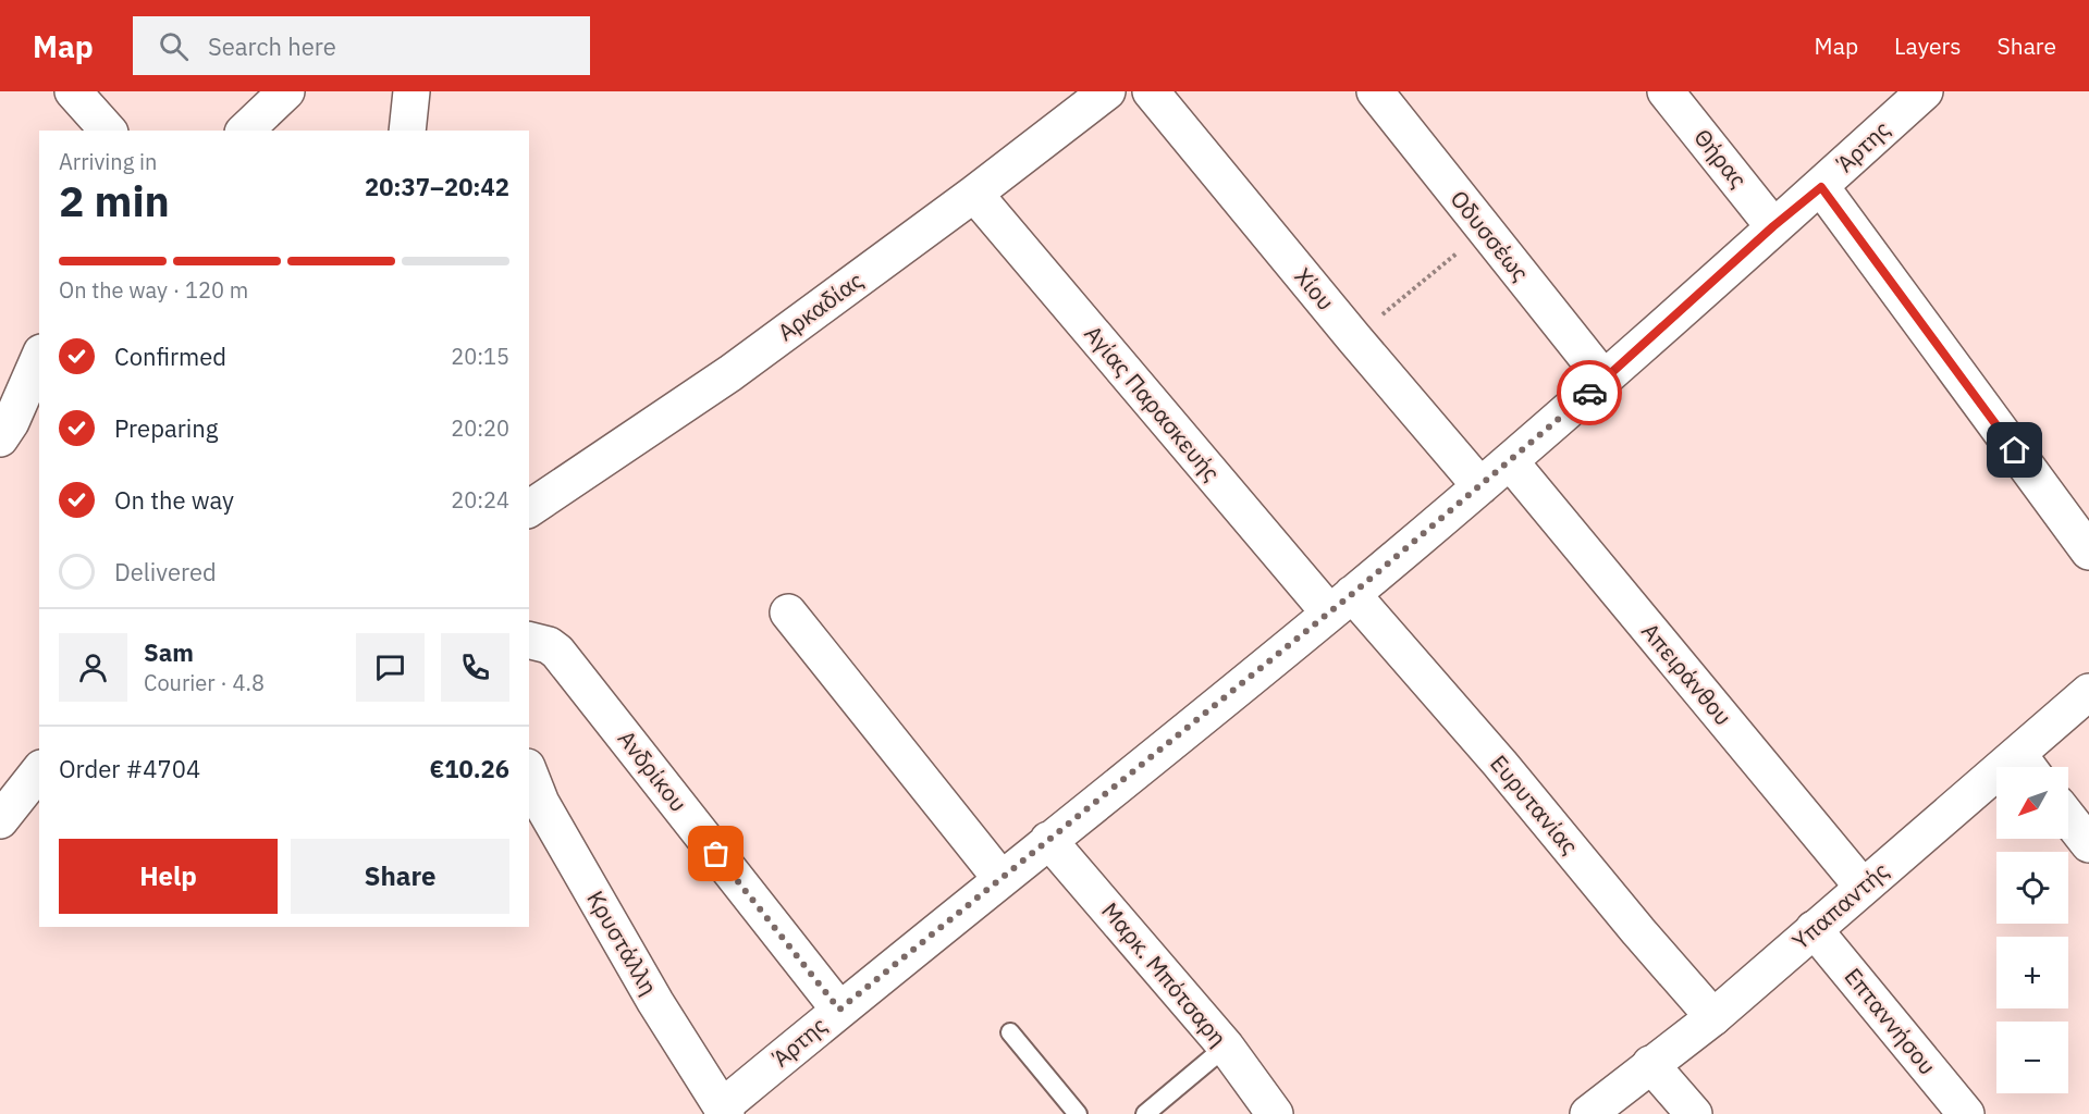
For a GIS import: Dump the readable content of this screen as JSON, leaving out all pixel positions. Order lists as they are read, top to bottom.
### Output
{
  "streets": {
    "street": [
      "Άρτης",
      "Θήρας",
      "Οδυσσέως",
      "Χίου",
      "Αρκαδίας",
      "Αγίας Παρασκευής",
      "Απειράνθου",
      "Ανδρίκου",
      "Ευρυτανίας",
      "Υπαπαντής",
      "Κρυστάλλη",
      "Μαρκ. Μπότσαρη",
      "Επταννήσου"
    ]
  },
  "crossings": [
    ["Άρτης", "Θήρας"],
    ["Άρτης", "Οδυσσέως"],
    ["Άρτης", "Χίου"],
    ["Άρτης", "Αγίας Παρασκευής"],
    ["Άρτης", "Απειράνθου"],
    ["Άρτης", "Ανδρίκου"],
    ["Άρτης", "Ευρυτανίας"],
    ["Άρτης", "Κρυστάλλη"],
    ["Άρτης", "Μαρκ. Μπότσαρη"],
    ["Αρκαδίας", "Αγίας Παρασκευής"],
    ["Αγίας Παρασκευής", "Ευρυτανίας"],
    ["Απειράνθου", "Υπαπαντής"],
    ["Ευρυτανίας", "Υπαπαντής"],
    ["Υπαπαντής", "Επταννήσου"]
  ],
  "north": "bottom left",
  "page": {
    "header": "Map",
    "search": "Search here",
    "nav": ["Map", "Layers", "Share"],
    "heading": ["2 min", "Arriving in", "20:37–20:42"],
    "panel": [
      "Sam",
      "Courier · 4.8",
      "Order #4704",
      "€10.26"
    ],
    "bar": "On the way · 120 m",
    "list": [
      ["Confirmed", "20:15"],
      ["Preparing", "20:20"],
      ["On the way", "20:24"],
      "Delivered"
    ],
    "map_buttons": ["+", "−"],
    "buttons": ["Help", "Share"]
  }
}
